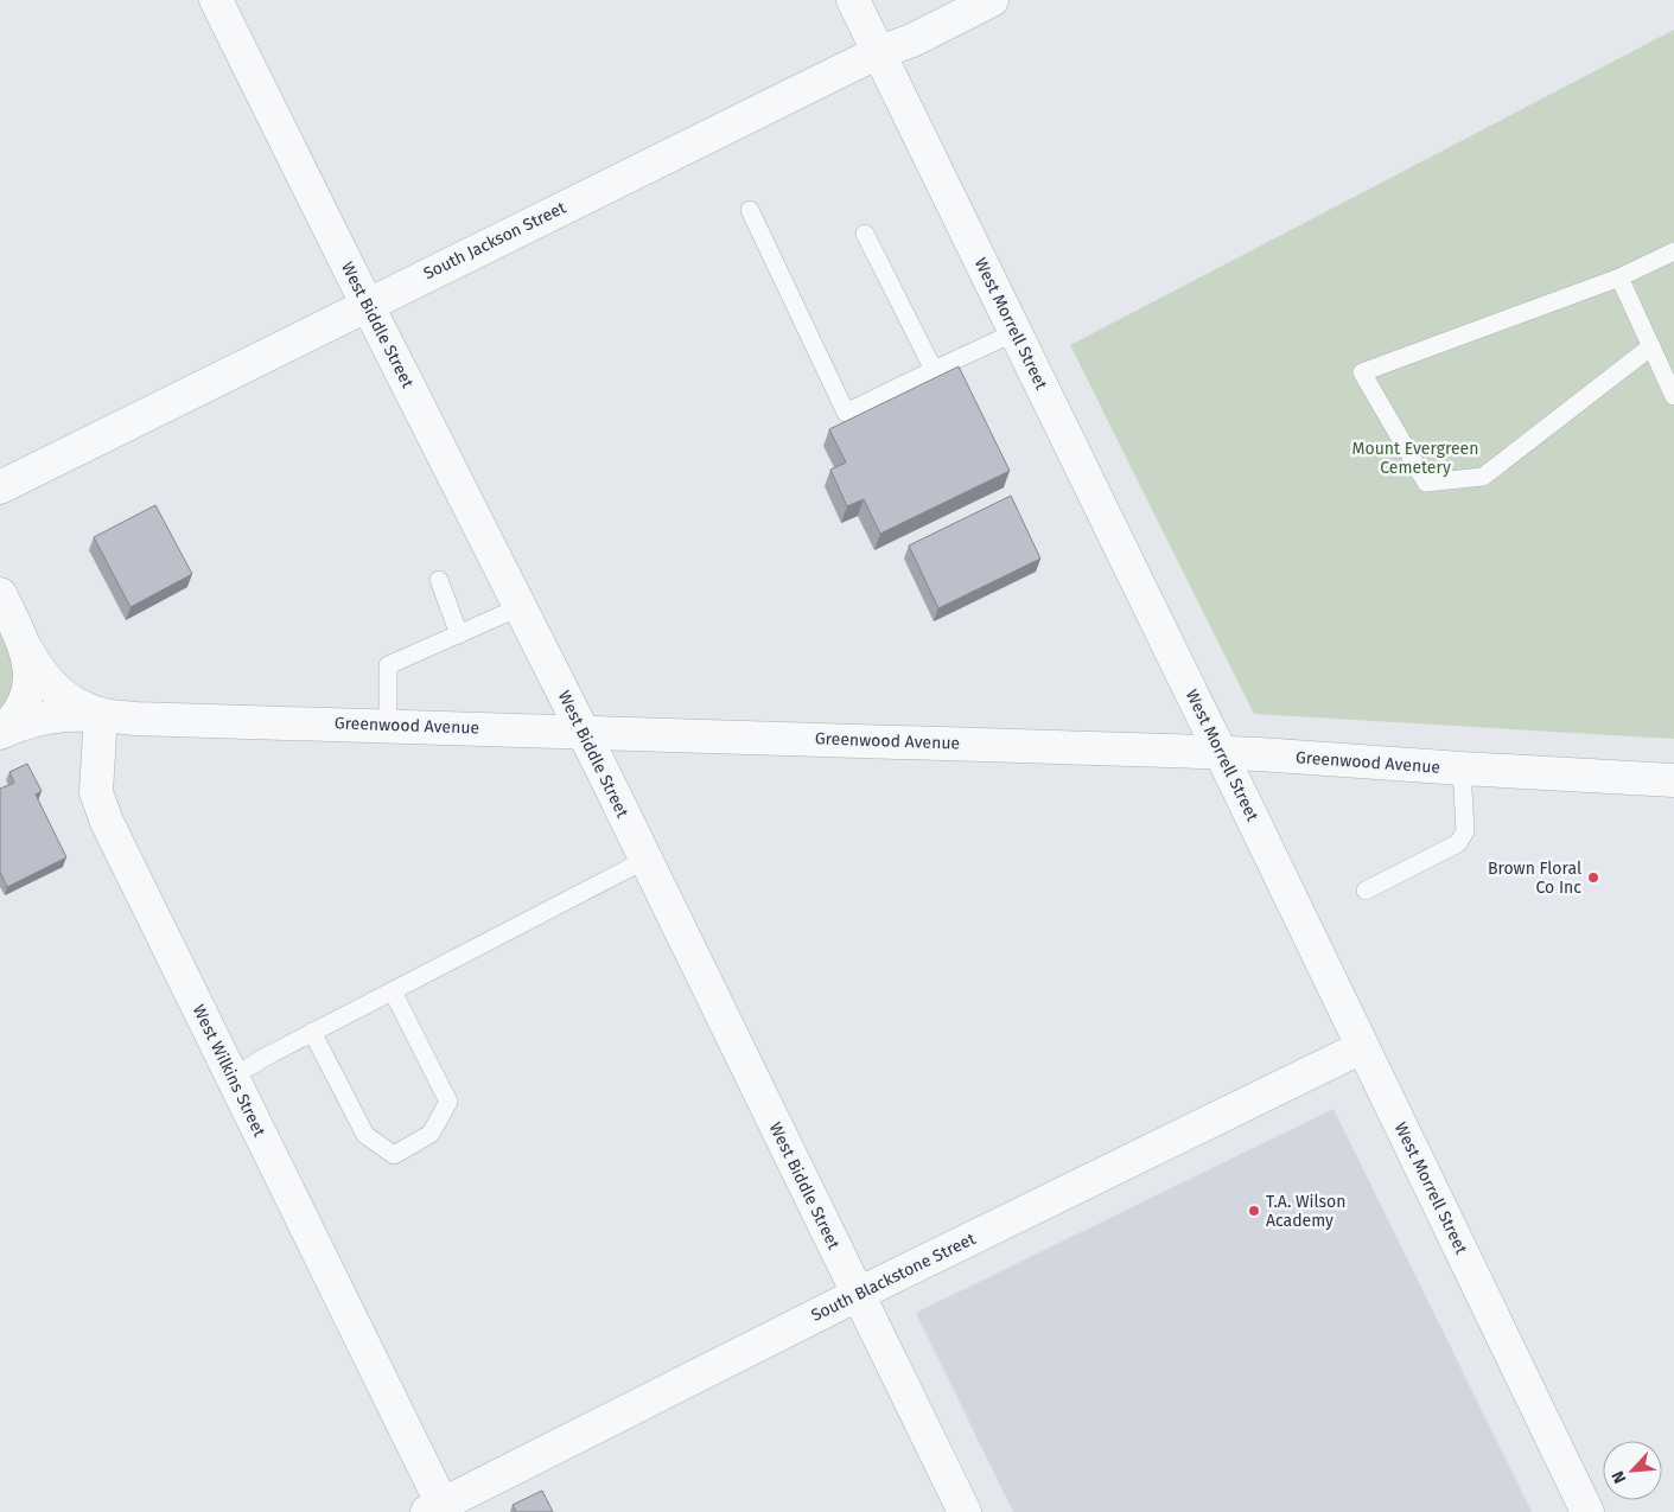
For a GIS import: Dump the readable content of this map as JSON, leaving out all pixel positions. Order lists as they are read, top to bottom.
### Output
{
  "streets": {
    "street": [
      "South Jackson Street",
      "West Morrell Street",
      "West Biddle Street",
      "Greenwood Avenue",
      "West Wilkins Street",
      "South Blackstone Street"
    ]
  },
  "crossings": [
    ["South Jackson Street", "West Morrell Street"],
    ["South Jackson Street", "West Biddle Street"],
    ["West Morrell Street", "Greenwood Avenue"],
    ["West Morrell Street", "South Blackstone Street"],
    ["West Biddle Street", "Greenwood Avenue"],
    ["West Biddle Street", "South Blackstone Street"],
    ["Greenwood Avenue", "West Wilkins Street"],
    ["West Wilkins Street", "South Blackstone Street"]
  ],
  "parks": ["Mount Evergreen Cemetery"],
  "places": ["Brown Floral Co Inc", "T.A. Wilson Academy"],
  "north": "bottom left"
}
